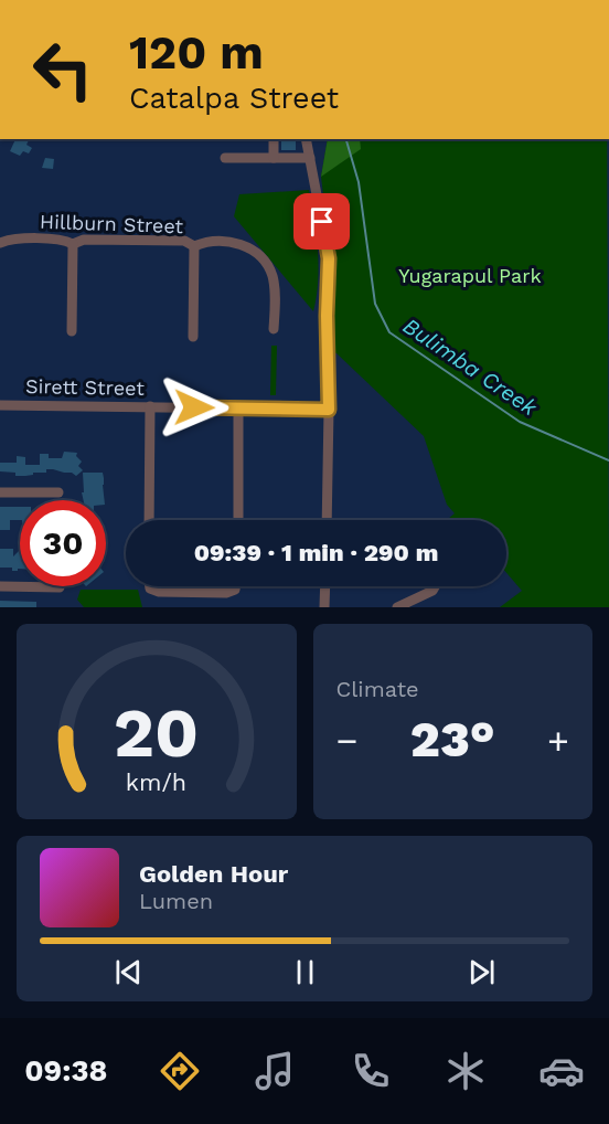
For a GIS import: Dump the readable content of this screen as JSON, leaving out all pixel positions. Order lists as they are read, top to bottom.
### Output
{
  "streets": {
    "street": ["Hillburn Street", "Sirett Street"]
  },
  "water": ["Bulimba Creek"],
  "parks": ["Yugarapul Park"],
  "page": {
    "turn": ["120 m", "Catalpa Street"],
    "limit": "30",
    "trip": "09:39 · 1 min · 290 m",
    "tile": "Climate",
    "heat": ["−", "23°", "+"],
    "song": ["Golden Hour", "Lumen"],
    "tabs": "09:38",
    "gauge": ["20", "km/h"]
  }
}
